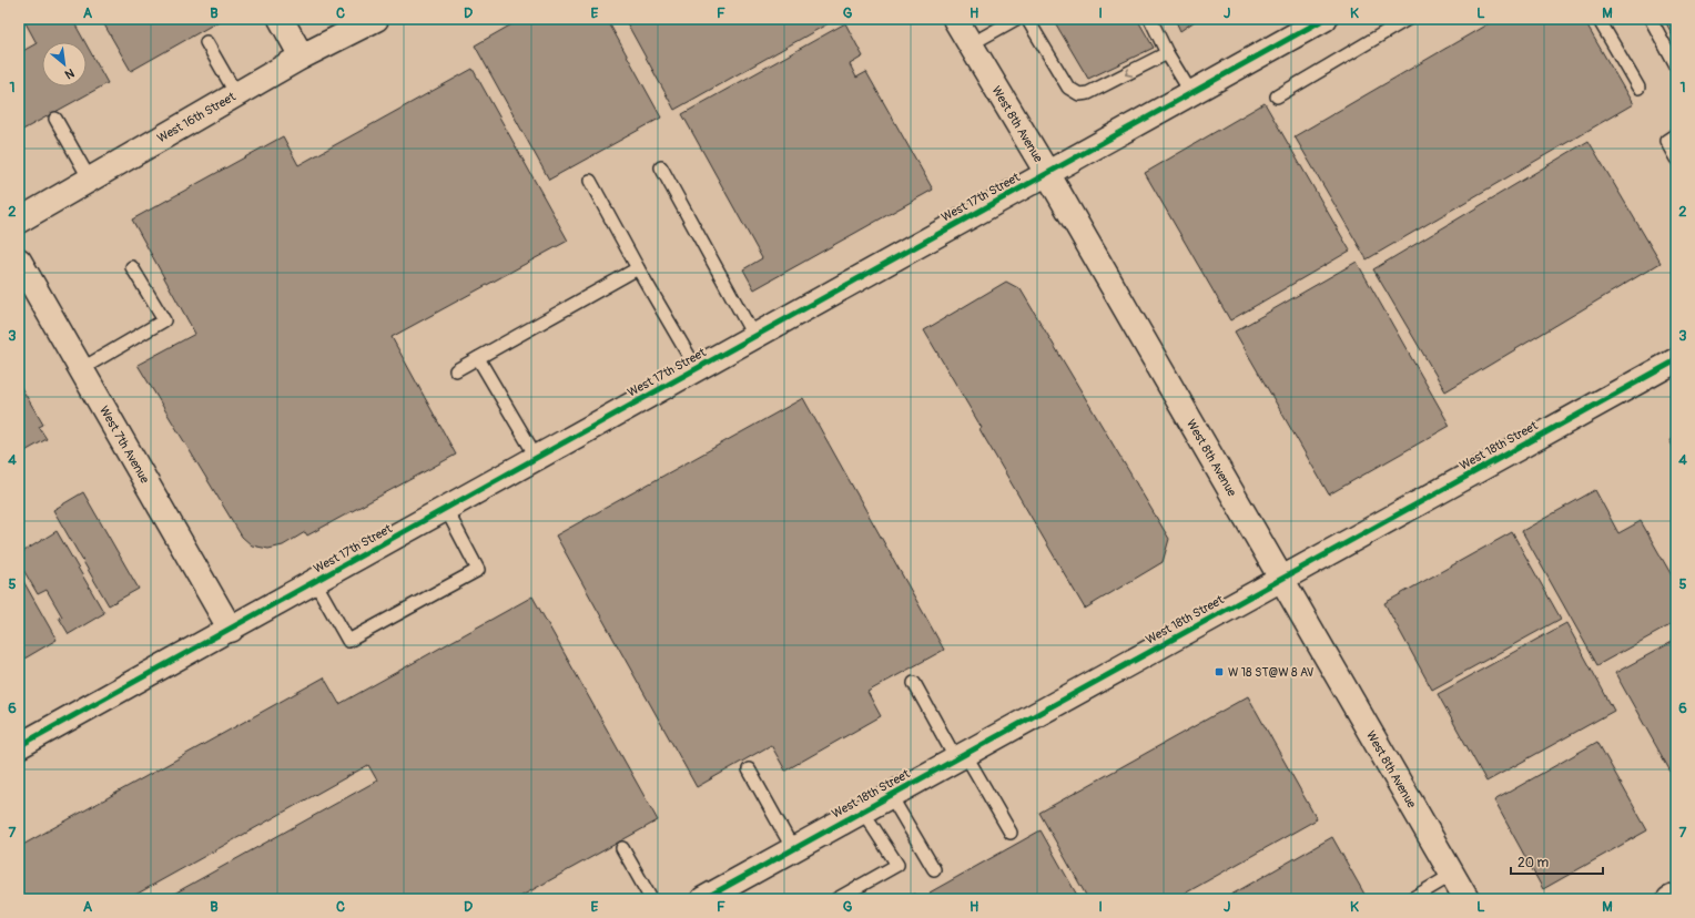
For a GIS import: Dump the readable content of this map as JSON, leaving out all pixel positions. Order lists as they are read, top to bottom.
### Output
{
  "streets": {
    "street": [
      "West 16th Street",
      "West 8th Avenue",
      "West 17th Street",
      "West 7th Avenue",
      "West 18th Street"
    ]
  },
  "crossings": [
    ["West 8th Avenue", "West 17th Street"],
    ["West 8th Avenue", "West 18th Street"],
    ["West 17th Street", "West 7th Avenue"]
  ],
  "places": {
    "transit": ["W 18 ST@W 8 AV"]
  },
  "scale_bar": "20 m",
  "north": "bottom right",
  "grid": {
    "columns": [
      "A",
      "B",
      "C",
      "D",
      "E",
      "F",
      "G",
      "H",
      "I",
      "J",
      "K",
      "L",
      "M"
    ],
    "rows": [
      "1",
      "2",
      "3",
      "4",
      "5",
      "6",
      "7"
    ]
  }
}
